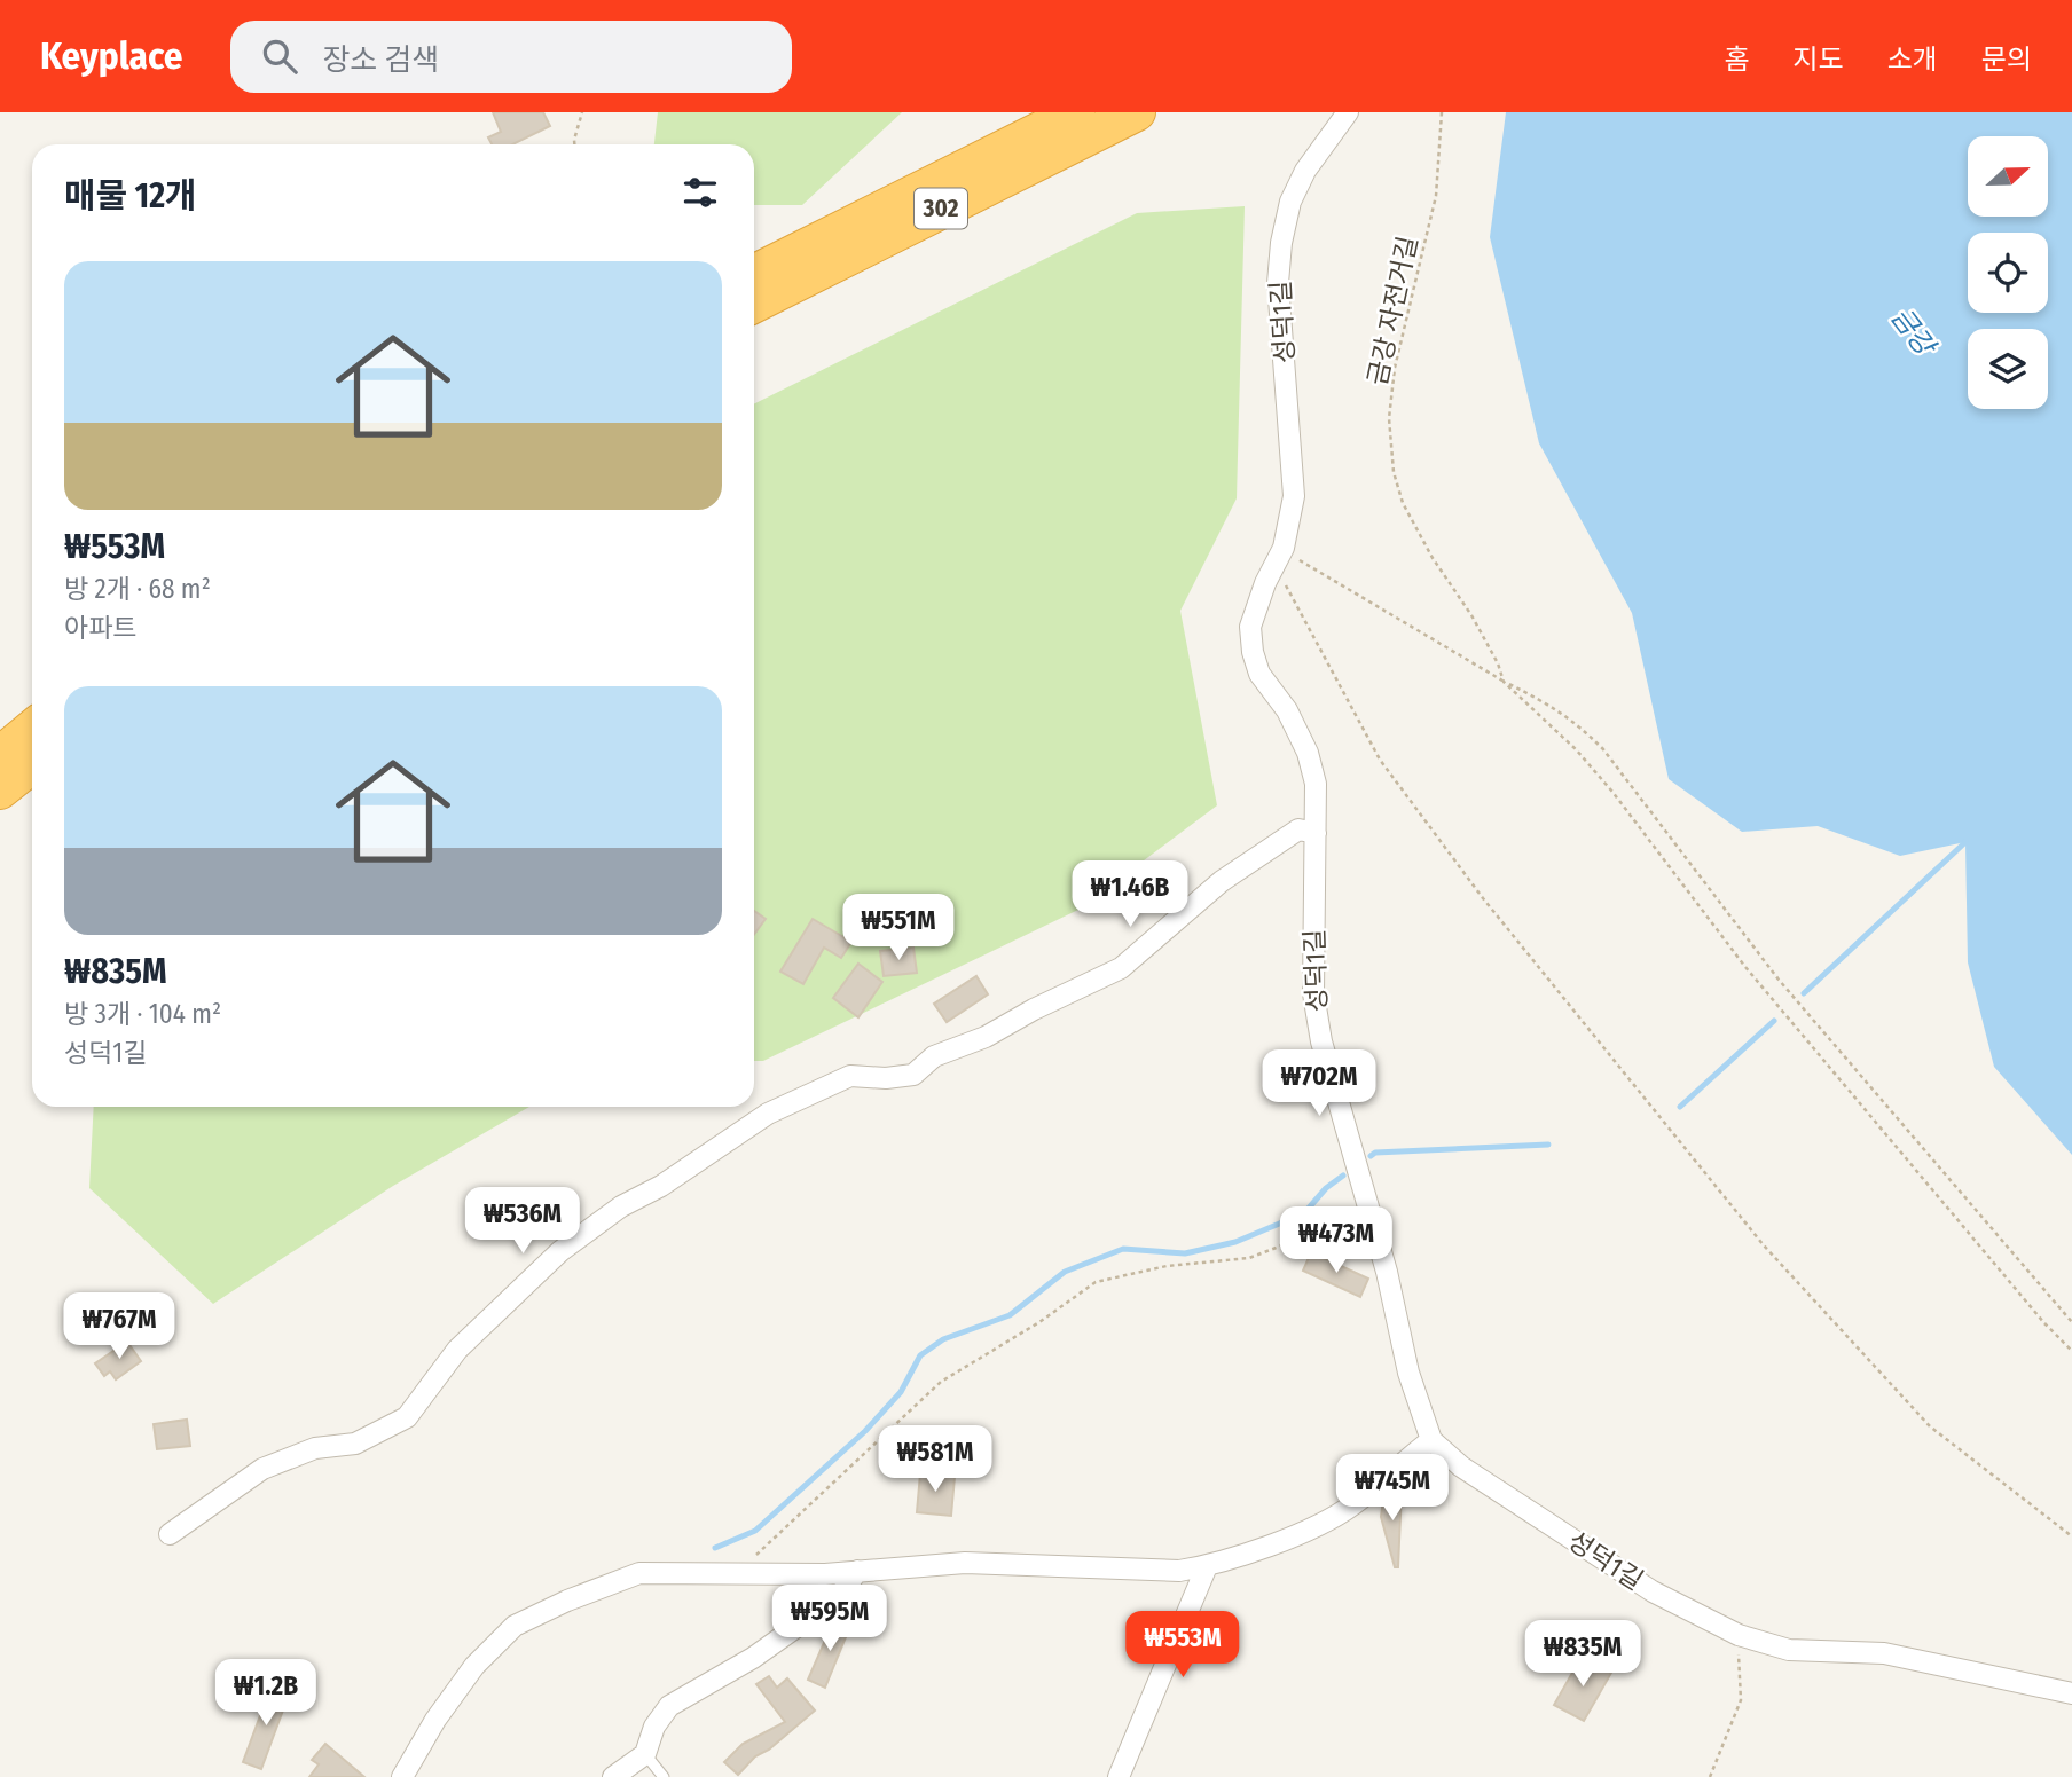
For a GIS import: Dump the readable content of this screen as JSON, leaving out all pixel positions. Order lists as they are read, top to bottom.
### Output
{
  "streets": {
    "highway": ["302"],
    "street": ["성덕1길"],
    "path": ["금강 자전거길"]
  },
  "water": ["금강"],
  "north": "right",
  "page": {
    "header": "Keyplace",
    "search": "장소 검색",
    "nav": [
      "홈",
      "지도",
      "소개",
      "문의"
    ],
    "heading": "매물 12개",
    "list": [
      {
        "name": "₩553M",
        "note": "방 2개 · 68 m² · 아파트"
      },
      {
        "name": "₩835M",
        "note": "방 3개 · 104 m² · 성덕1길"
      }
    ],
    "price": [
      "₩1.46B",
      "₩551M",
      "₩702M",
      "₩536M",
      "₩473M",
      "₩767M",
      "₩581M",
      "₩745M",
      "₩595M",
      "₩553M",
      "₩835M",
      "₩1.2B"
    ]
  }
}
